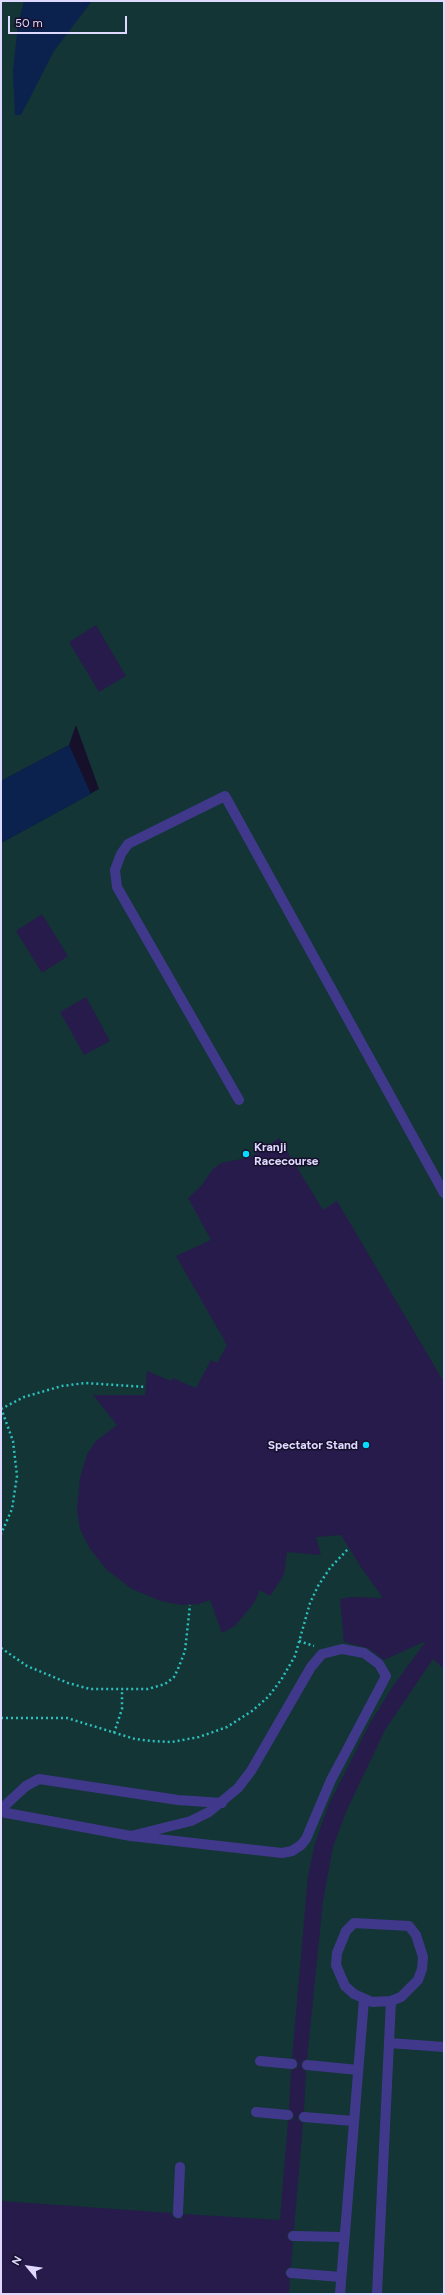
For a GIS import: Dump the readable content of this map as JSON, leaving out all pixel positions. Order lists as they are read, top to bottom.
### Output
{
  "places": ["Kranji Racecourse", "Spectator Stand"],
  "scale_bar": "50 m",
  "north": "top left"
}
